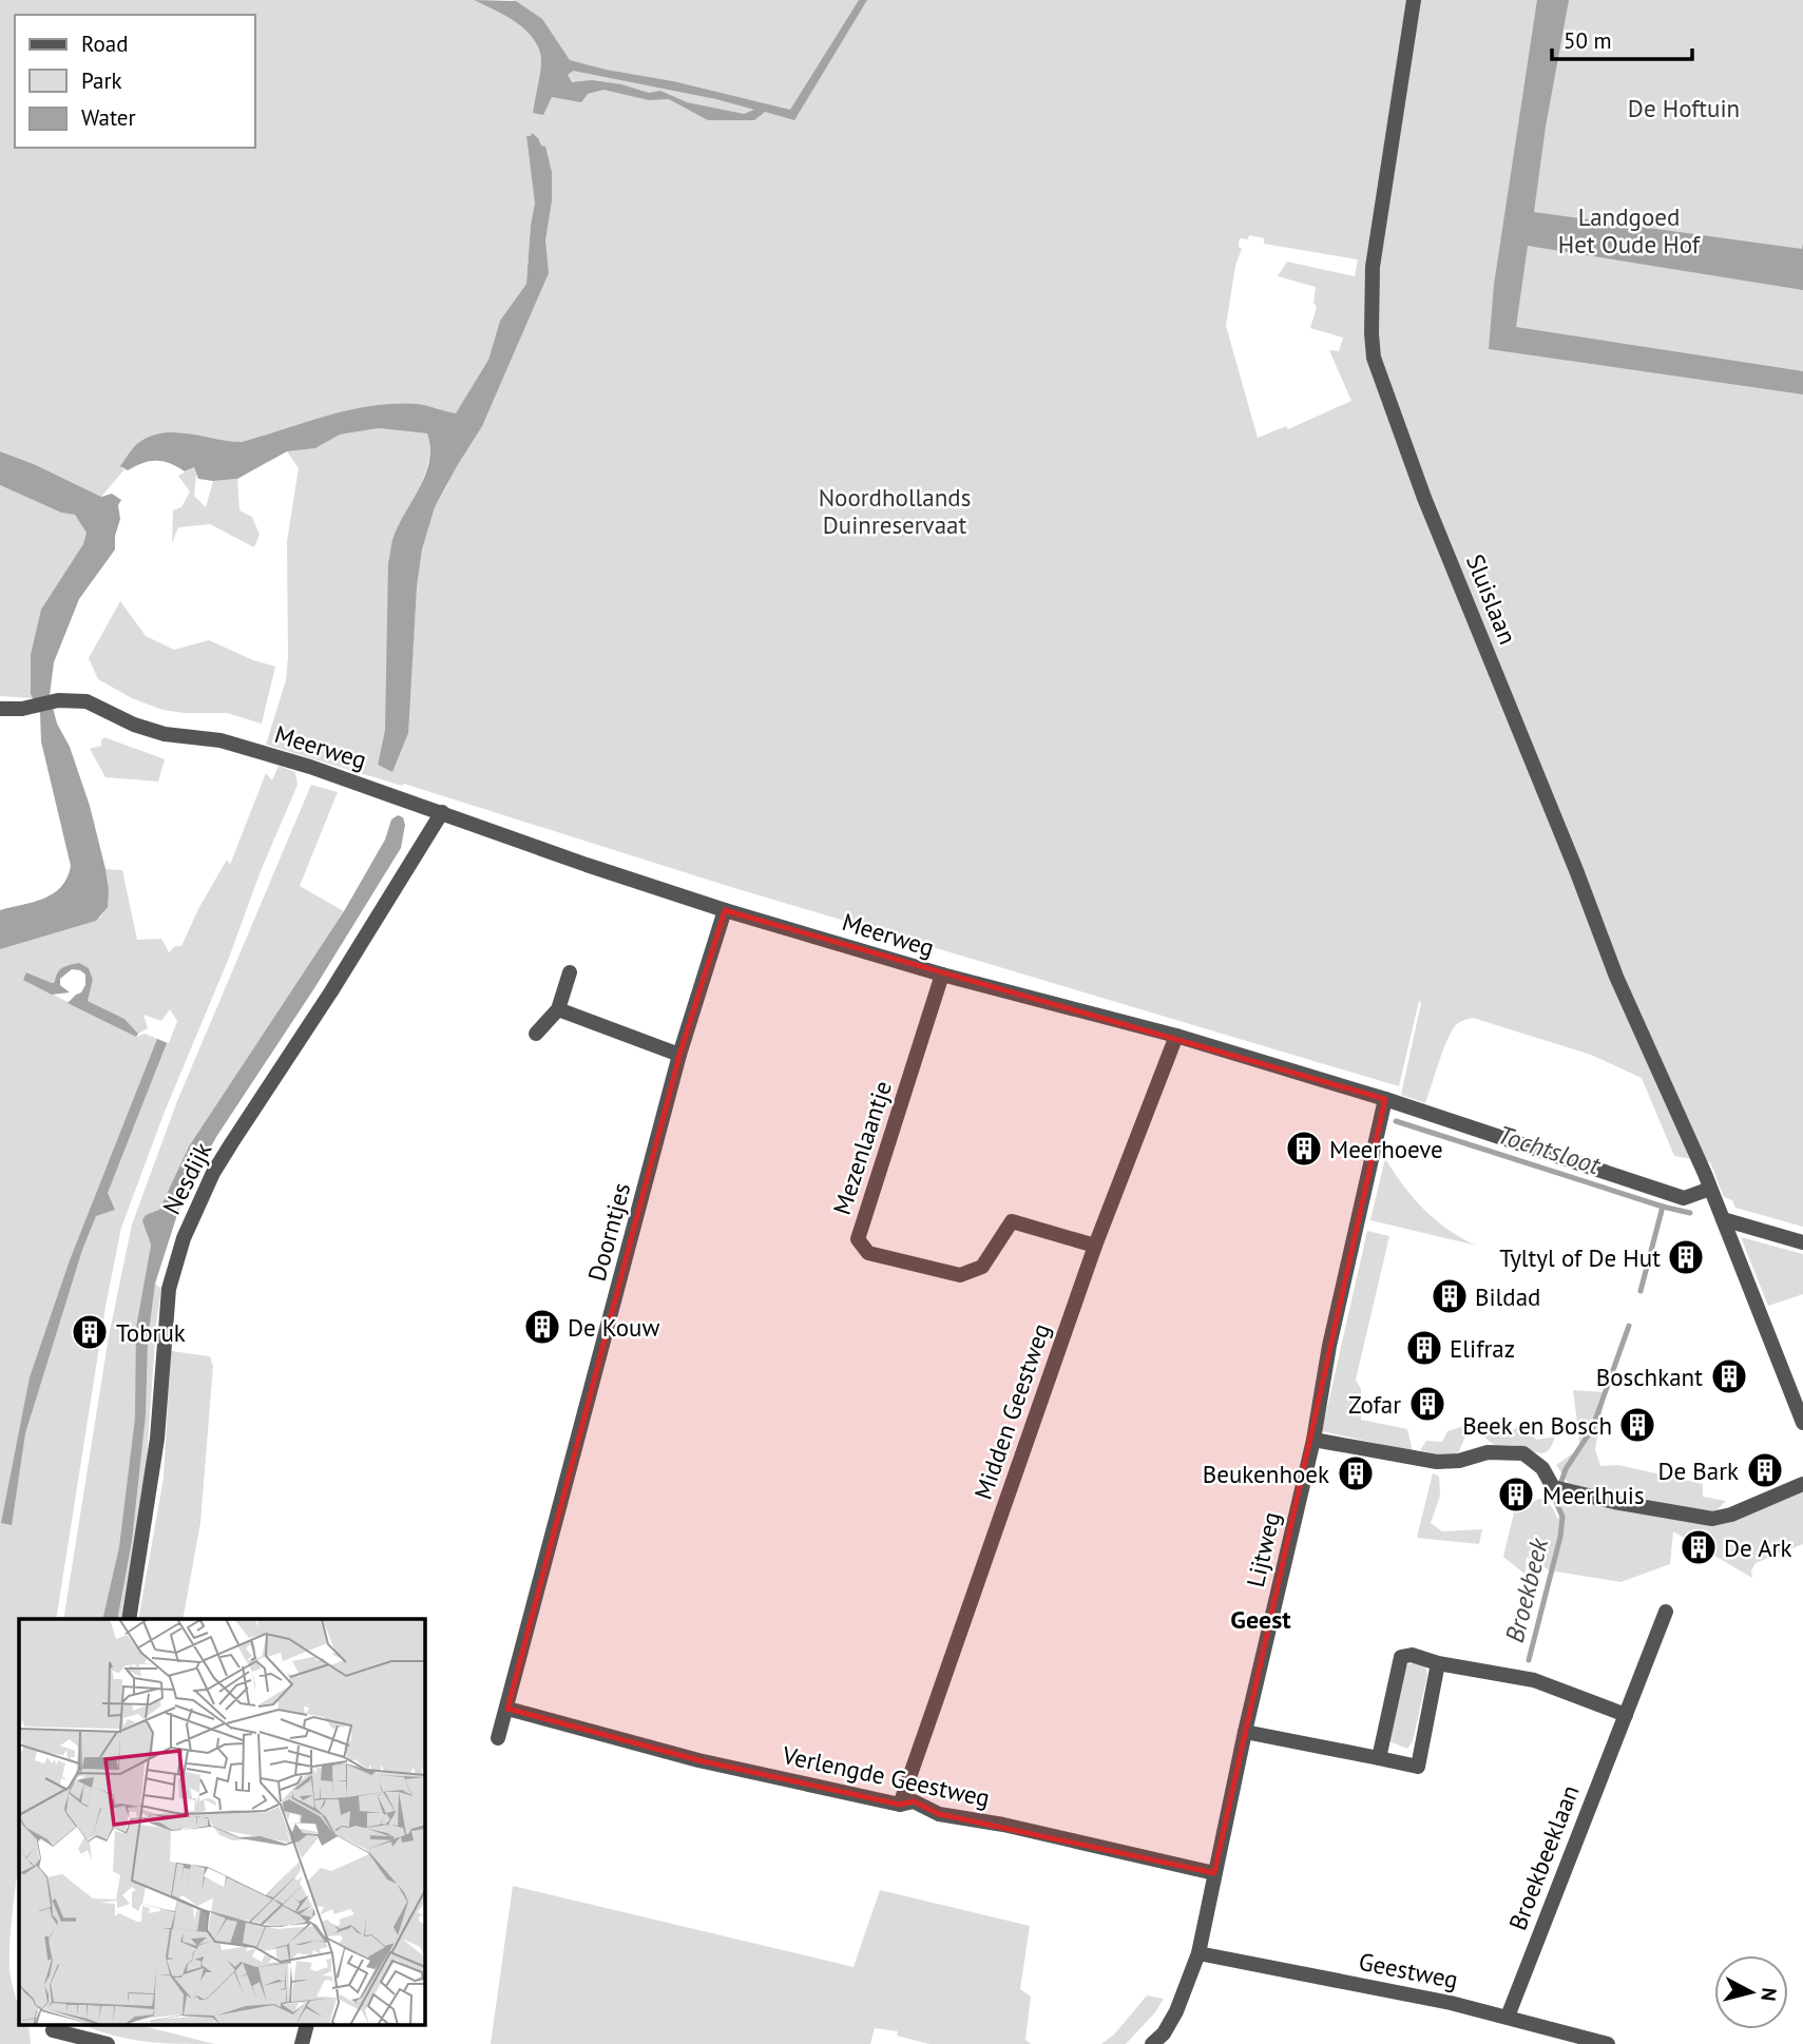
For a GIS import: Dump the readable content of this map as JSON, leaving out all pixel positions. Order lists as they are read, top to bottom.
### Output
{
  "streets": {
    "street": [
      "Sluislaan",
      "Meerweg",
      "Mezenlaantje",
      "Nesdijk",
      "Doorntjes",
      "Midden Geestweg",
      "Lijtweg",
      "Verlengde Geestweg",
      "Broekbeeklaan",
      "Geestweg"
    ]
  },
  "crossings": [
    ["Sluislaan", "Meerweg"],
    ["Meerweg", "Mezenlaantje"],
    ["Meerweg", "Nesdijk"],
    ["Meerweg", "Doorntjes"],
    ["Meerweg", "Midden Geestweg"],
    ["Meerweg", "Lijtweg"],
    ["Mezenlaantje", "Midden Geestweg"],
    ["Doorntjes", "Verlengde Geestweg"],
    ["Midden Geestweg", "Verlengde Geestweg"],
    ["Lijtweg", "Verlengde Geestweg"],
    ["Lijtweg", "Geestweg"],
    ["Broekbeeklaan", "Geestweg"]
  ],
  "districts": ["Geest"],
  "water": ["Tochtsloot", "Broekbeek"],
  "parks": ["De Hoftuin", "Landgoed Het Oude Hof", "Noordhollands Duinreservaat"],
  "places": {
    "building": [
      "Meerhoeve",
      "Tyltyl of De Hut",
      "Bildad",
      "De Kouw",
      "Tobruk",
      "Elifraz",
      "Boschkant",
      "Zofar",
      "Beek en Bosch",
      "De Bark",
      "Beukenhoek",
      "Meerlhuis",
      "De Ark"
    ]
  },
  "legend": ["Road", "Park", "Water"],
  "scale_bar": "50 m",
  "north": "right"
}
